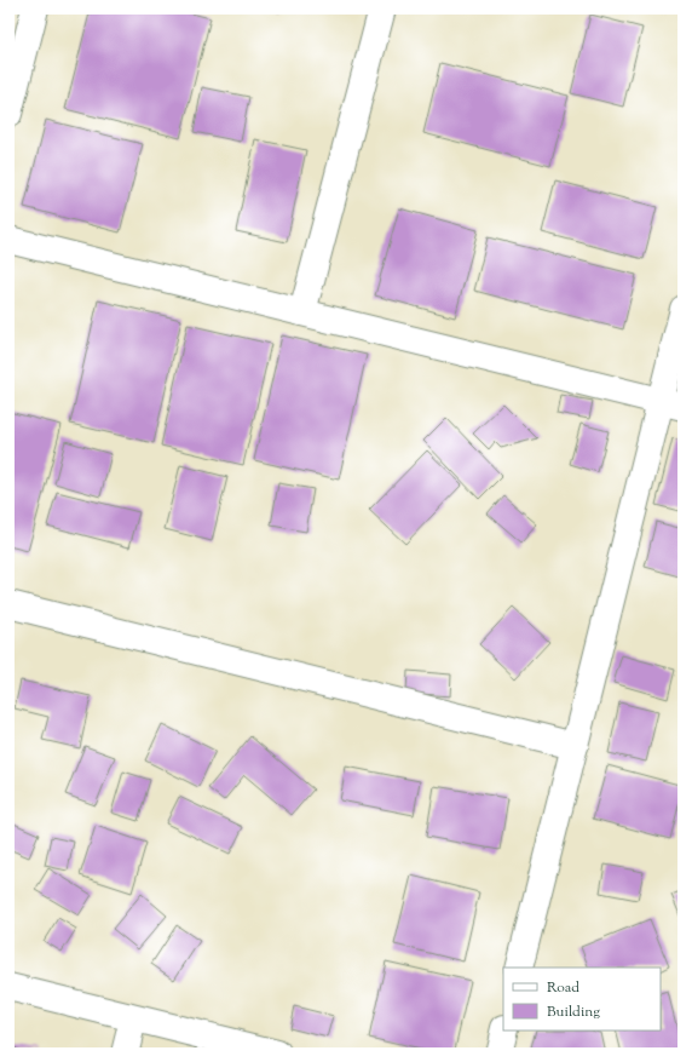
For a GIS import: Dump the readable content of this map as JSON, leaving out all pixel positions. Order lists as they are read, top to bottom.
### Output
{
  "legend": ["Road", "Building"]
}
